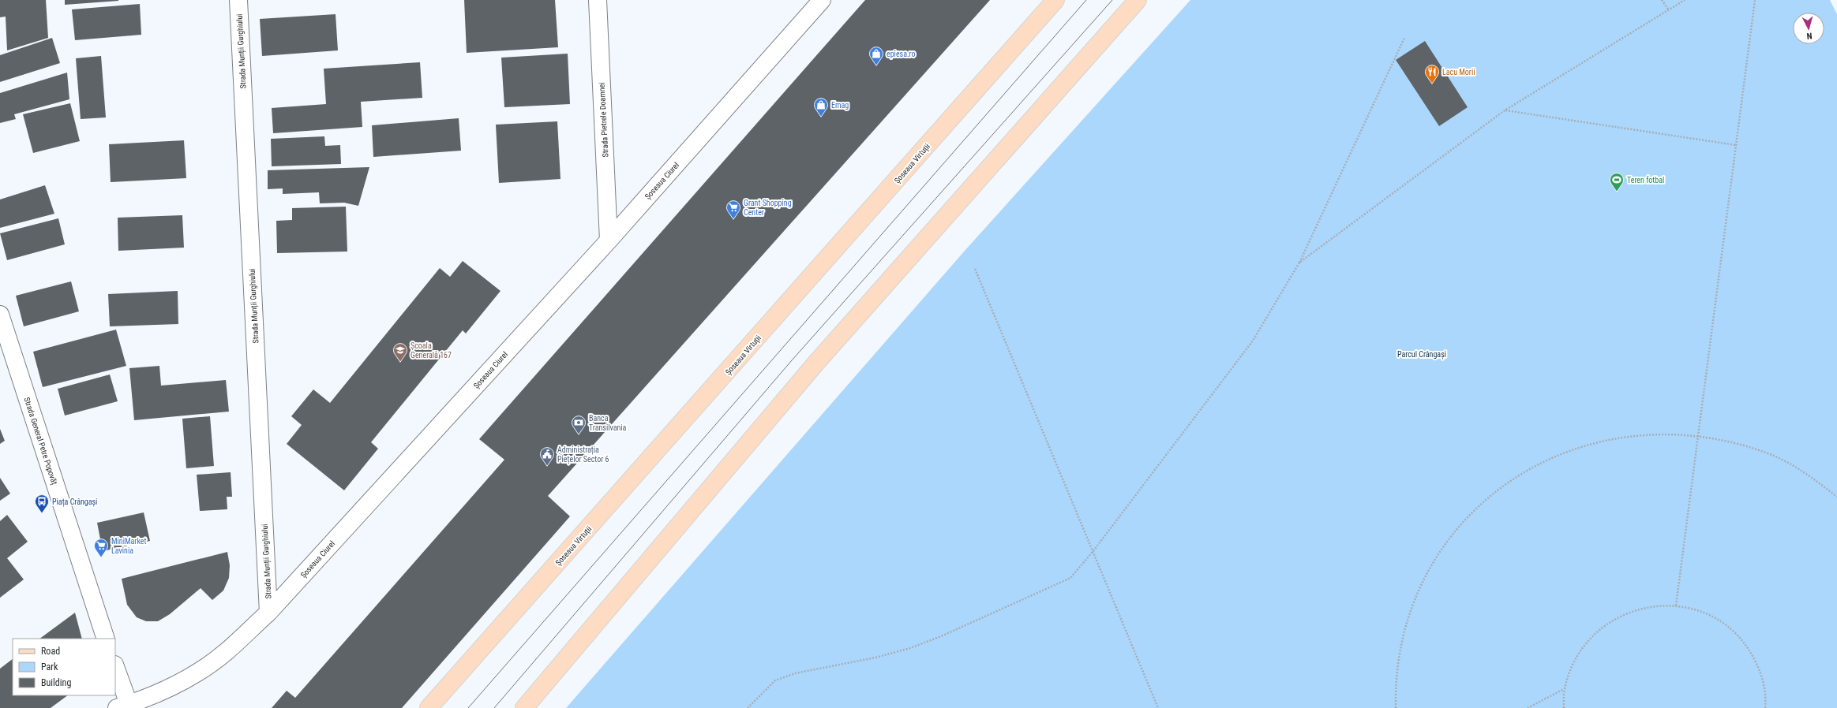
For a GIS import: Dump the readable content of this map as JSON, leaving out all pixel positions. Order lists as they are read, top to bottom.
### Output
{
  "streets": {
    "main road": ["Șoseaua Virtuții"],
    "street": [
      "Strada Munții Gurghiului",
      "Strada Pietrele Doamnei",
      "Șoseaua Ciurel",
      "Strada General Petre Popovăț"
    ]
  },
  "crossings": [
    ["Strada Munții Gurghiului", "Șoseaua Ciurel"],
    ["Strada Pietrele Doamnei", "Șoseaua Ciurel"]
  ],
  "parks": ["Parcul Crângași"],
  "places": {
    "shop": ["epiesa.ro", "Emag"],
    "restaurant": ["Lacu Morii"],
    "sports": ["Teren fotbal"],
    "supermarket": ["Grant Shopping Center", "MiniMarket Lavinia"],
    "school or university": ["Școala Generală 167"],
    "bank": ["Banca Transilvania"],
    "public building": ["Administrația Piețelor Sector 6"],
    "bus stop": ["Piața Crângași"]
  },
  "legend": ["Road", "Park", "Building"],
  "north": "bottom"
}
